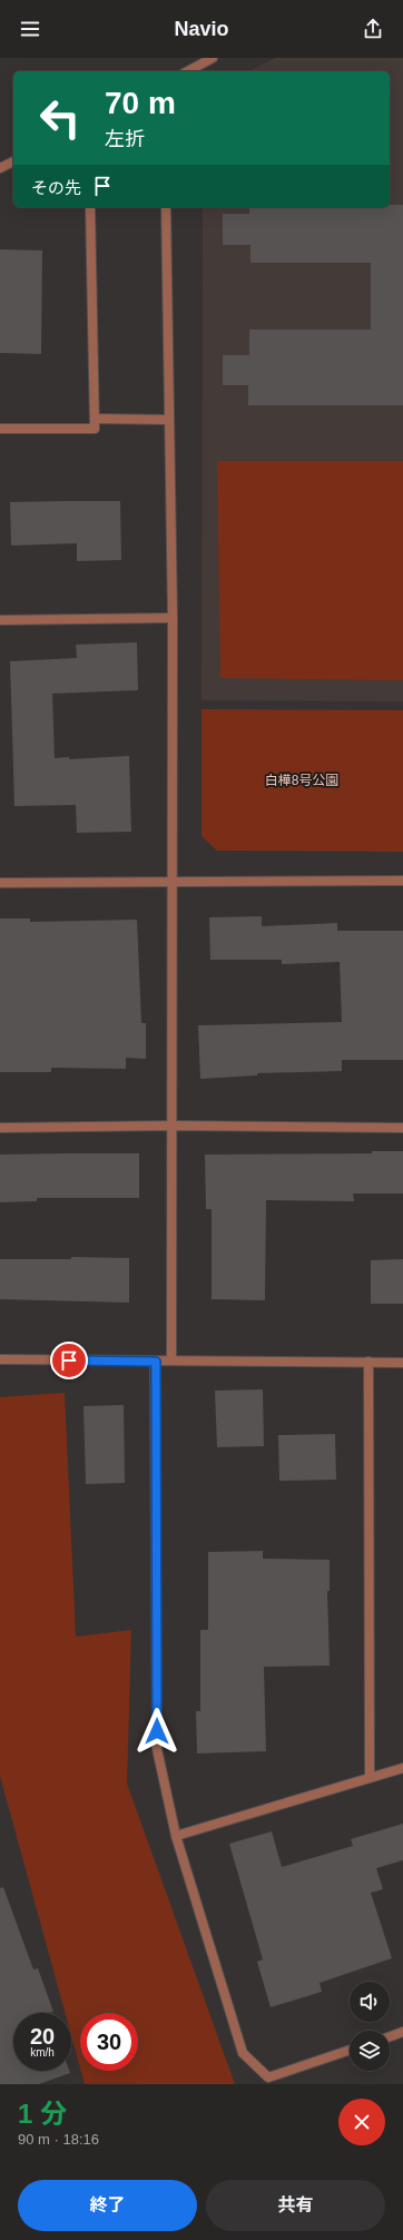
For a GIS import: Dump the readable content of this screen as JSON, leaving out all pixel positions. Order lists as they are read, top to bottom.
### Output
{
  "parks": ["白樺8号公園"],
  "page": {
    "header": "Navio",
    "turn": ["70 m", "左折"],
    "then": "その先",
    "speed": "20 km/h",
    "limit": "30",
    "heading": ["1 分", "90 m · 18:16"],
    "buttons": ["終了", "共有"]
  }
}
